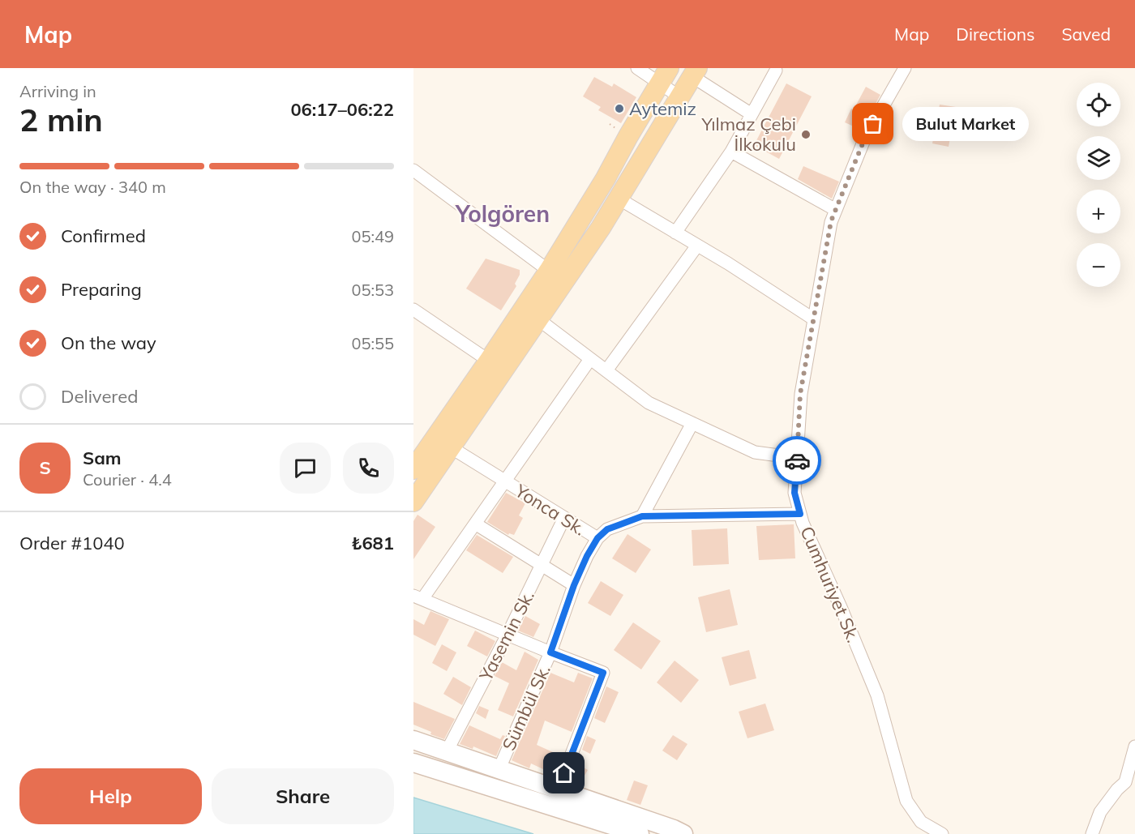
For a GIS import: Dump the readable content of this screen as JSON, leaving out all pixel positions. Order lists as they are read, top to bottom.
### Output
{
  "streets": {
    "street": [
      "Yonca Sk.",
      "Cumhuriyet Sk.",
      "Yasemin Sk.",
      "Sümbül Sk."
    ]
  },
  "crossings": [
    ["Yonca Sk.", "Cumhuriyet Sk."],
    ["Yonca Sk.", "Yasemin Sk."],
    ["Yonca Sk.", "Sümbül Sk."]
  ],
  "districts": ["Yolgören"],
  "places": ["Aytemiz", "Bulut Market", "Yılmaz Çebi İlkokulu"],
  "page": {
    "header": "Map",
    "nav": ["Map", "Directions", "Saved"],
    "heading": ["2 min", "Arriving in", "06:17–06:22"],
    "panel": [
      "Sam",
      "Courier · 4.4",
      "Order #1040",
      "₺681"
    ],
    "map_buttons": ["+", "−"],
    "bubble": "Bulut Market",
    "bar": "On the way · 340 m",
    "list": [
      ["Confirmed", "05:49"],
      ["Preparing", "05:53"],
      ["On the way", "05:55"],
      "Delivered"
    ],
    "round": "S",
    "buttons": ["Help", "Share"]
  }
}
